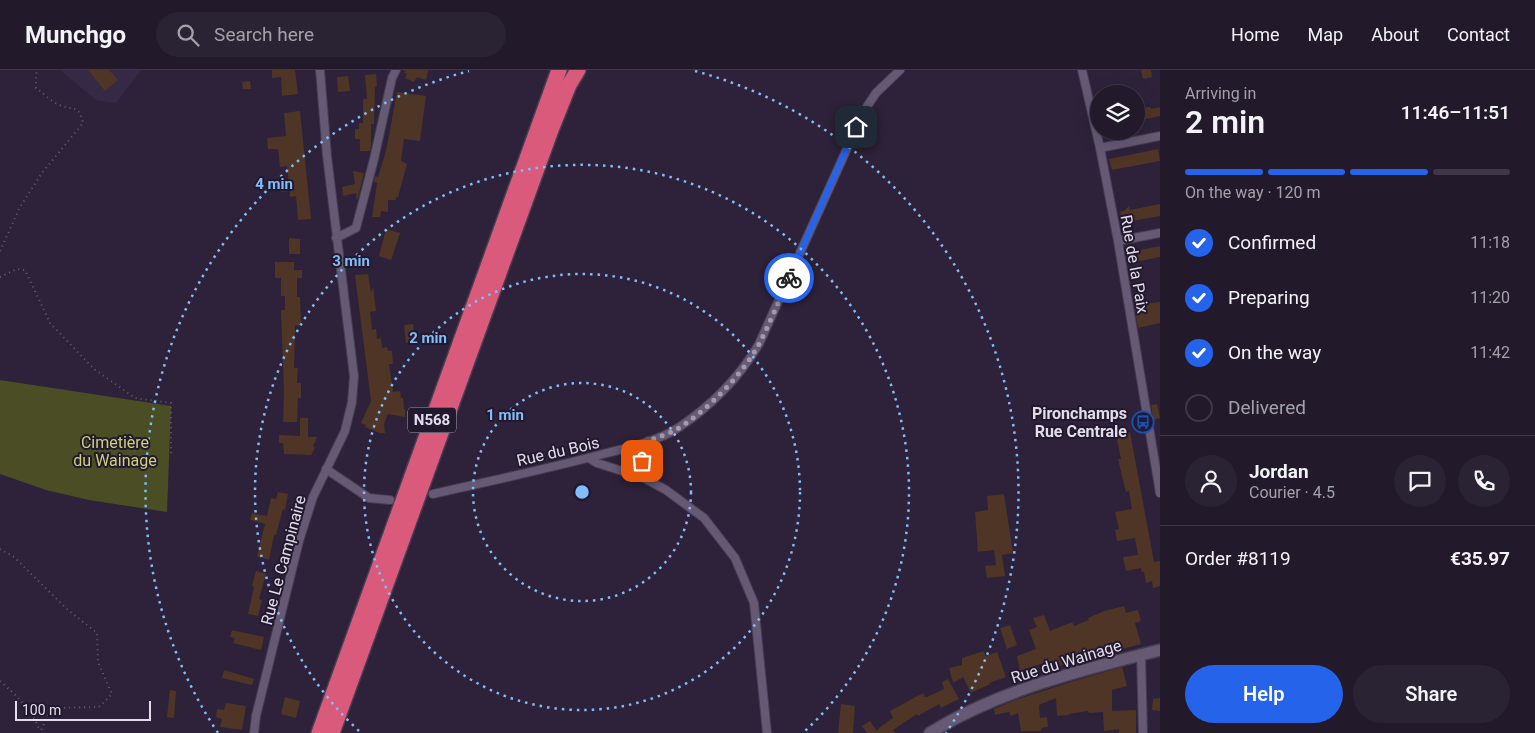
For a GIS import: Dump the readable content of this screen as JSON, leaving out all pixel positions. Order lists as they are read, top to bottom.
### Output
{
  "streets": {
    "highway": ["N568"],
    "street": [
      "Rue de la Paix",
      "Rue du Bois",
      "Rue Le Campinaire",
      "Rue du Wainage"
    ]
  },
  "parks": ["Cimetière du Wainage"],
  "places": {
    "bus stop": ["Pironchamps Rue Centrale"]
  },
  "scale_bar": "100 m",
  "page": {
    "header": "Munchgo",
    "search": "Search here",
    "nav": [
      "Home",
      "Map",
      "About",
      "Contact"
    ],
    "heading": ["2 min", "Arriving in", "11:46–11:51"],
    "panel": [
      "Jordan",
      "Courier · 4.5",
      "Order #8119",
      "€35.97"
    ],
    "bar": "On the way · 120 m",
    "list": [
      ["Confirmed", "11:18"],
      ["Preparing", "11:20"],
      ["On the way", "11:42"],
      "Delivered"
    ],
    "buttons": ["Help", "Share"],
    "scale": "100 m"
  },
  "rings": [
    "4 min",
    "3 min",
    "2 min",
    "1 min"
  ]
}
